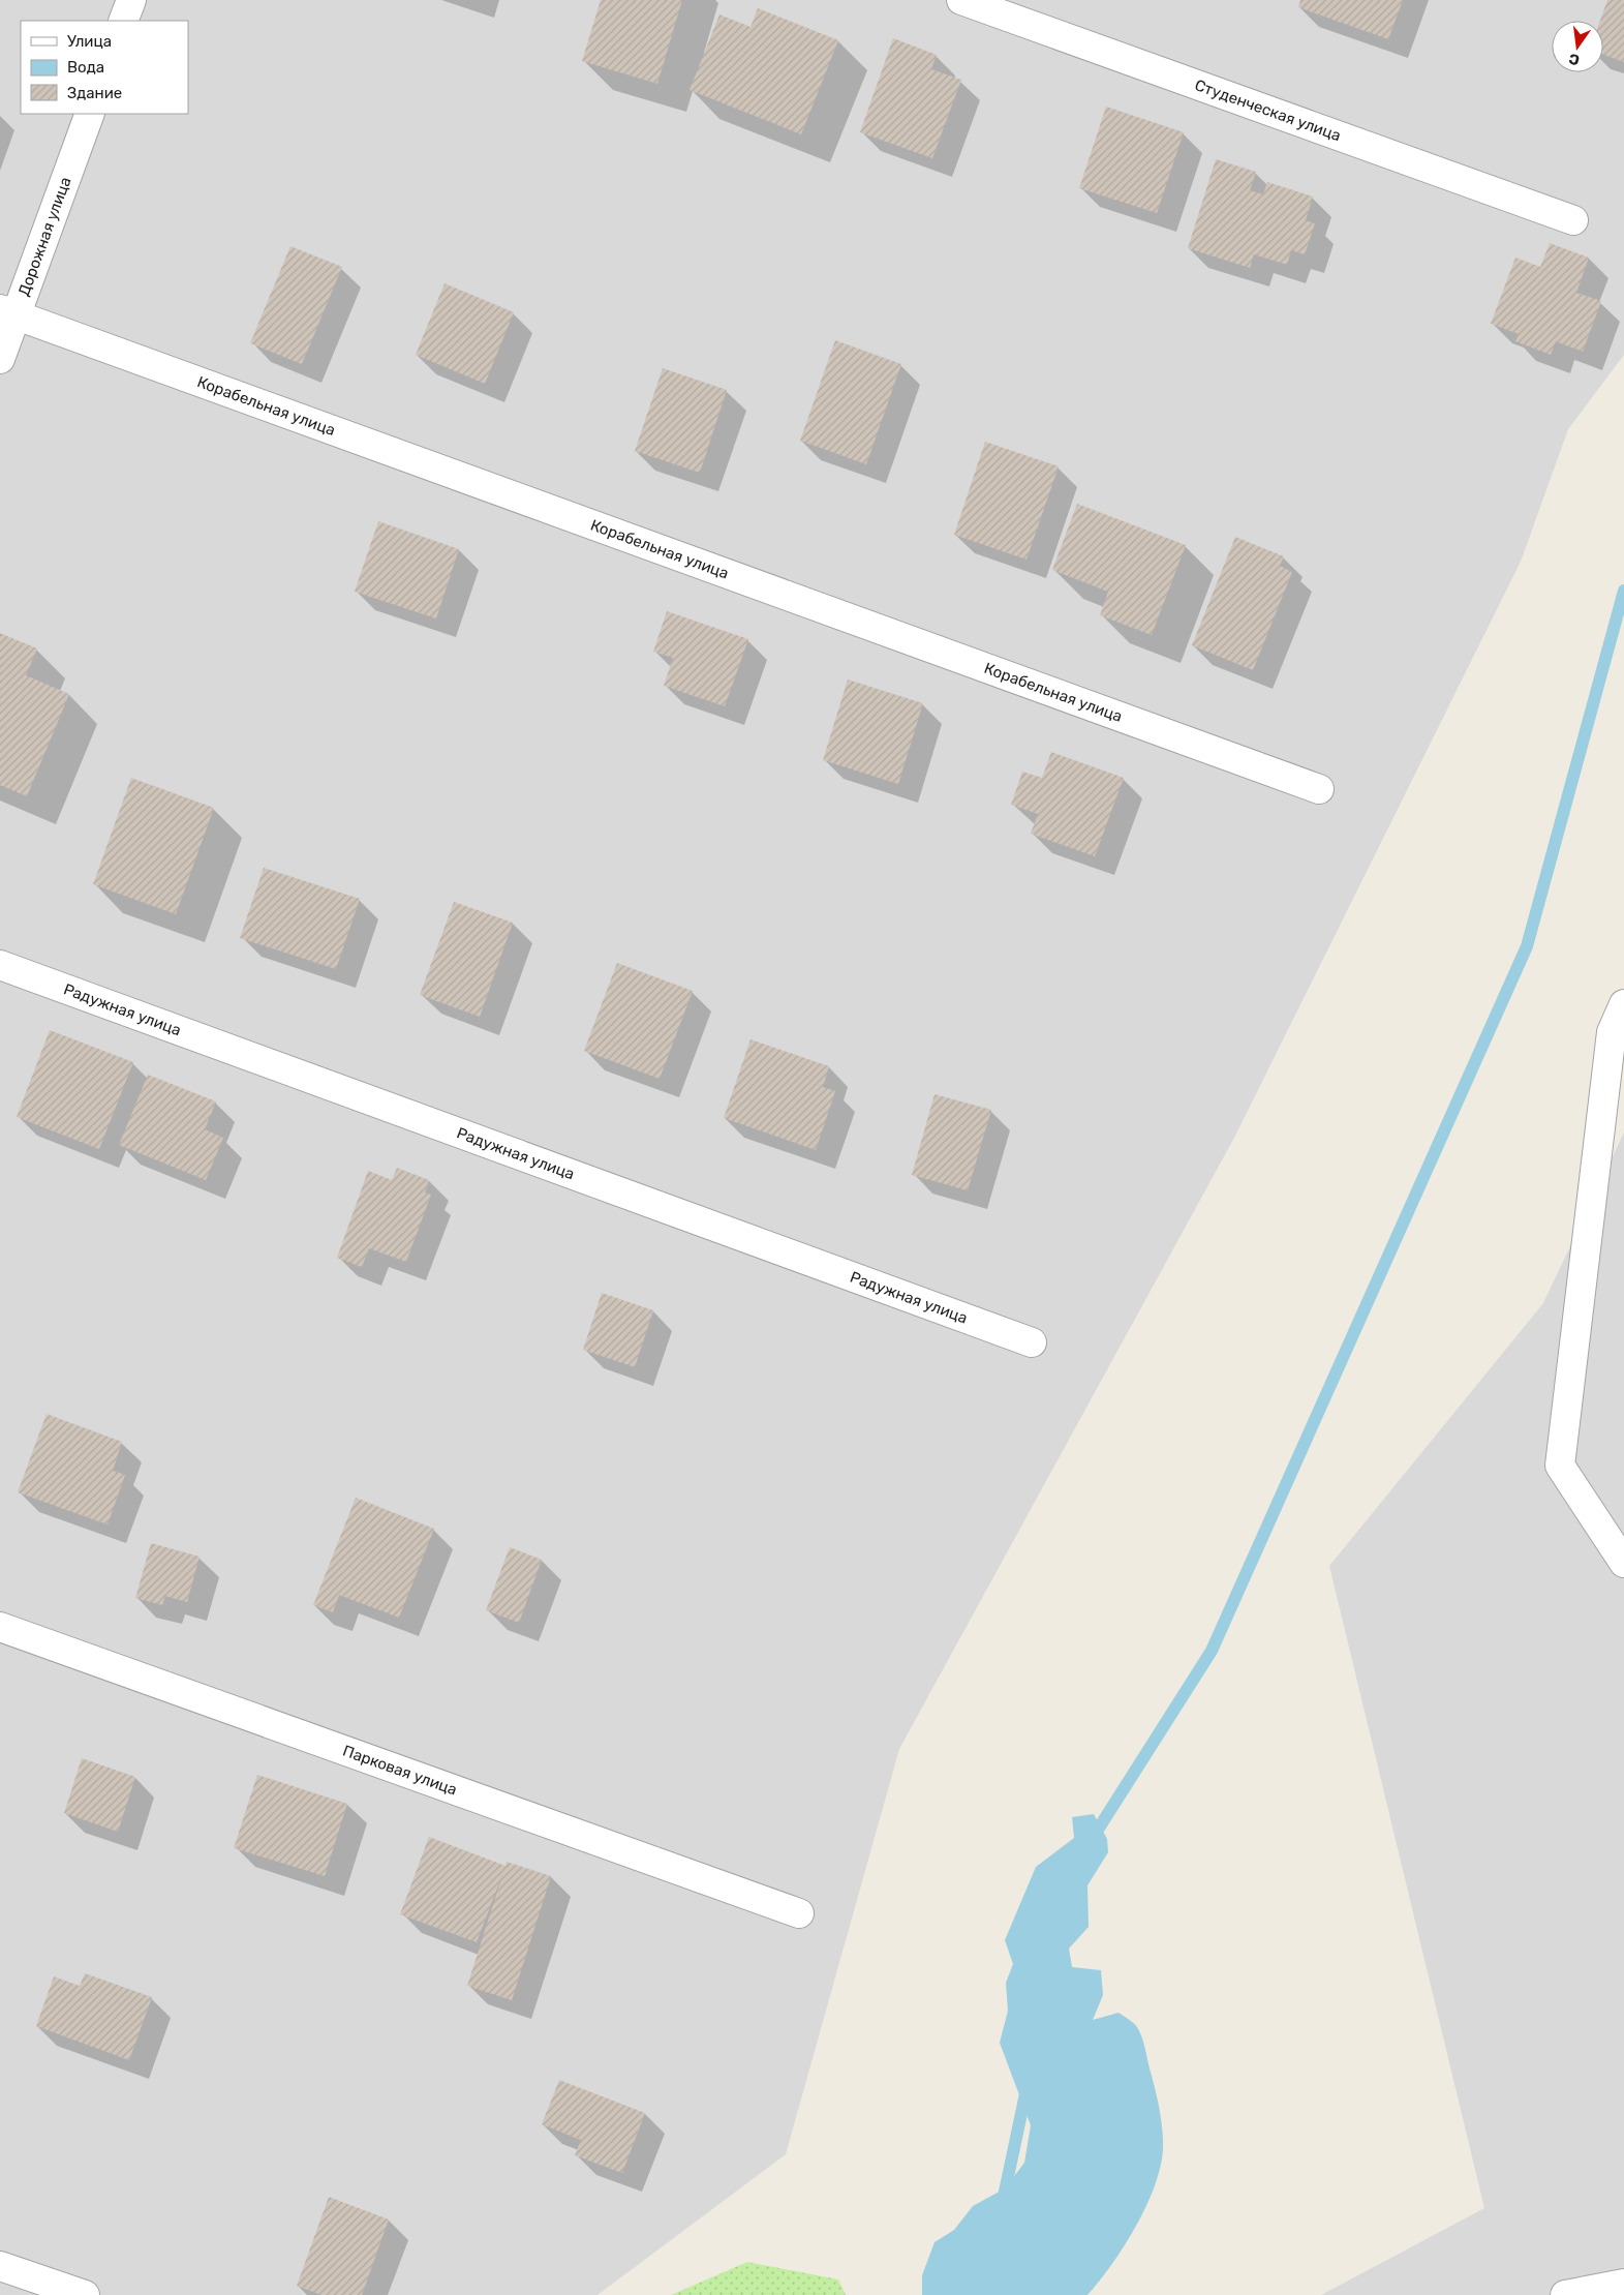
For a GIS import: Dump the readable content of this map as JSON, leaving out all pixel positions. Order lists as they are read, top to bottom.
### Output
{
  "streets": {
    "street": [
      "Студенческая улица",
      "Дорожная улица",
      "Корабельная улица",
      "Радужная улица",
      "Парковая улица"
    ]
  },
  "crossings": [
    ["Дорожная улица", "Корабельная улица"]
  ],
  "legend": ["Улица", "Вода", "Здание"],
  "north": "bottom"
}
